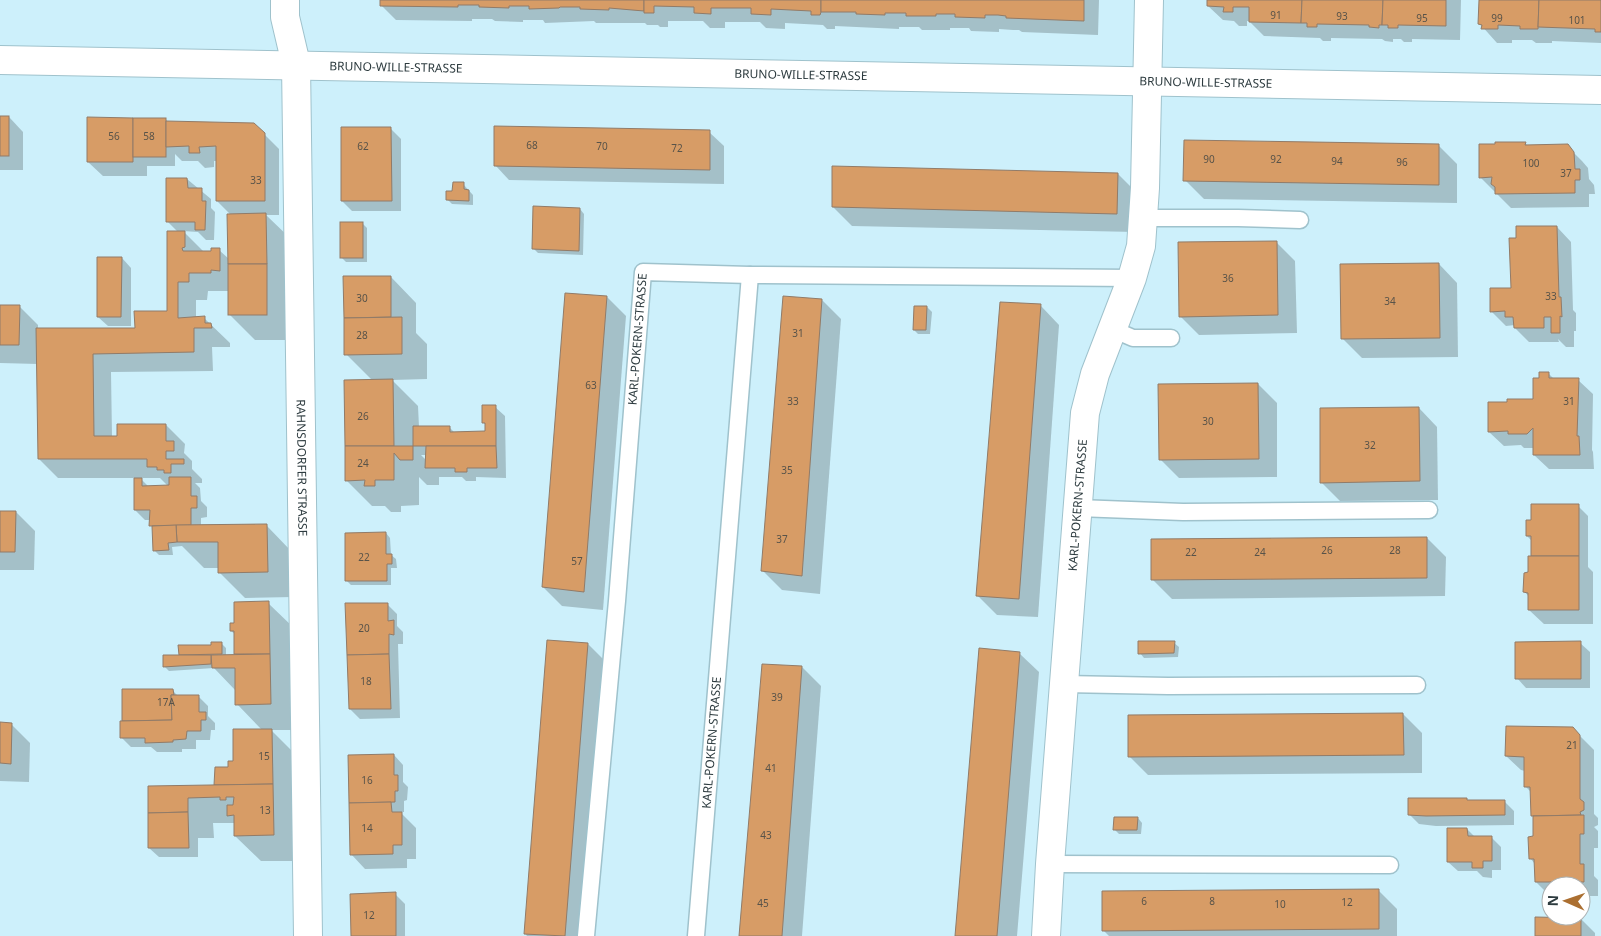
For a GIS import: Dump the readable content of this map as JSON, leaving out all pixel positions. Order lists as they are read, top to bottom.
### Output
{
  "streets": {
    "street": ["BRUNO-WILLE-STRASSE", "KARL-POKERN-STRASSE", "RAHNSDORFER STRASSE"]
  },
  "crossings": [
    ["BRUNO-WILLE-STRASSE", "KARL-POKERN-STRASSE"],
    ["BRUNO-WILLE-STRASSE", "RAHNSDORFER STRASSE"]
  ],
  "house_numbers": [
    "91",
    "93",
    "95",
    "99",
    "101",
    "56",
    "58",
    "68",
    "62",
    "70",
    "72",
    "90",
    "92",
    "94",
    "96",
    "100",
    "37",
    "33",
    "36",
    "33",
    "30",
    "34",
    "31",
    "28",
    "63",
    "33",
    "31",
    "26",
    "30",
    "32",
    "24",
    "35",
    "37",
    "26",
    "28",
    "22",
    "24",
    "22",
    "57",
    "20",
    "18",
    "39",
    "17A",
    "21",
    "15",
    "41",
    "16",
    "13",
    "14",
    "43",
    "6",
    "8",
    "12",
    "45",
    "10",
    "12"
  ],
  "north": "left"
}
